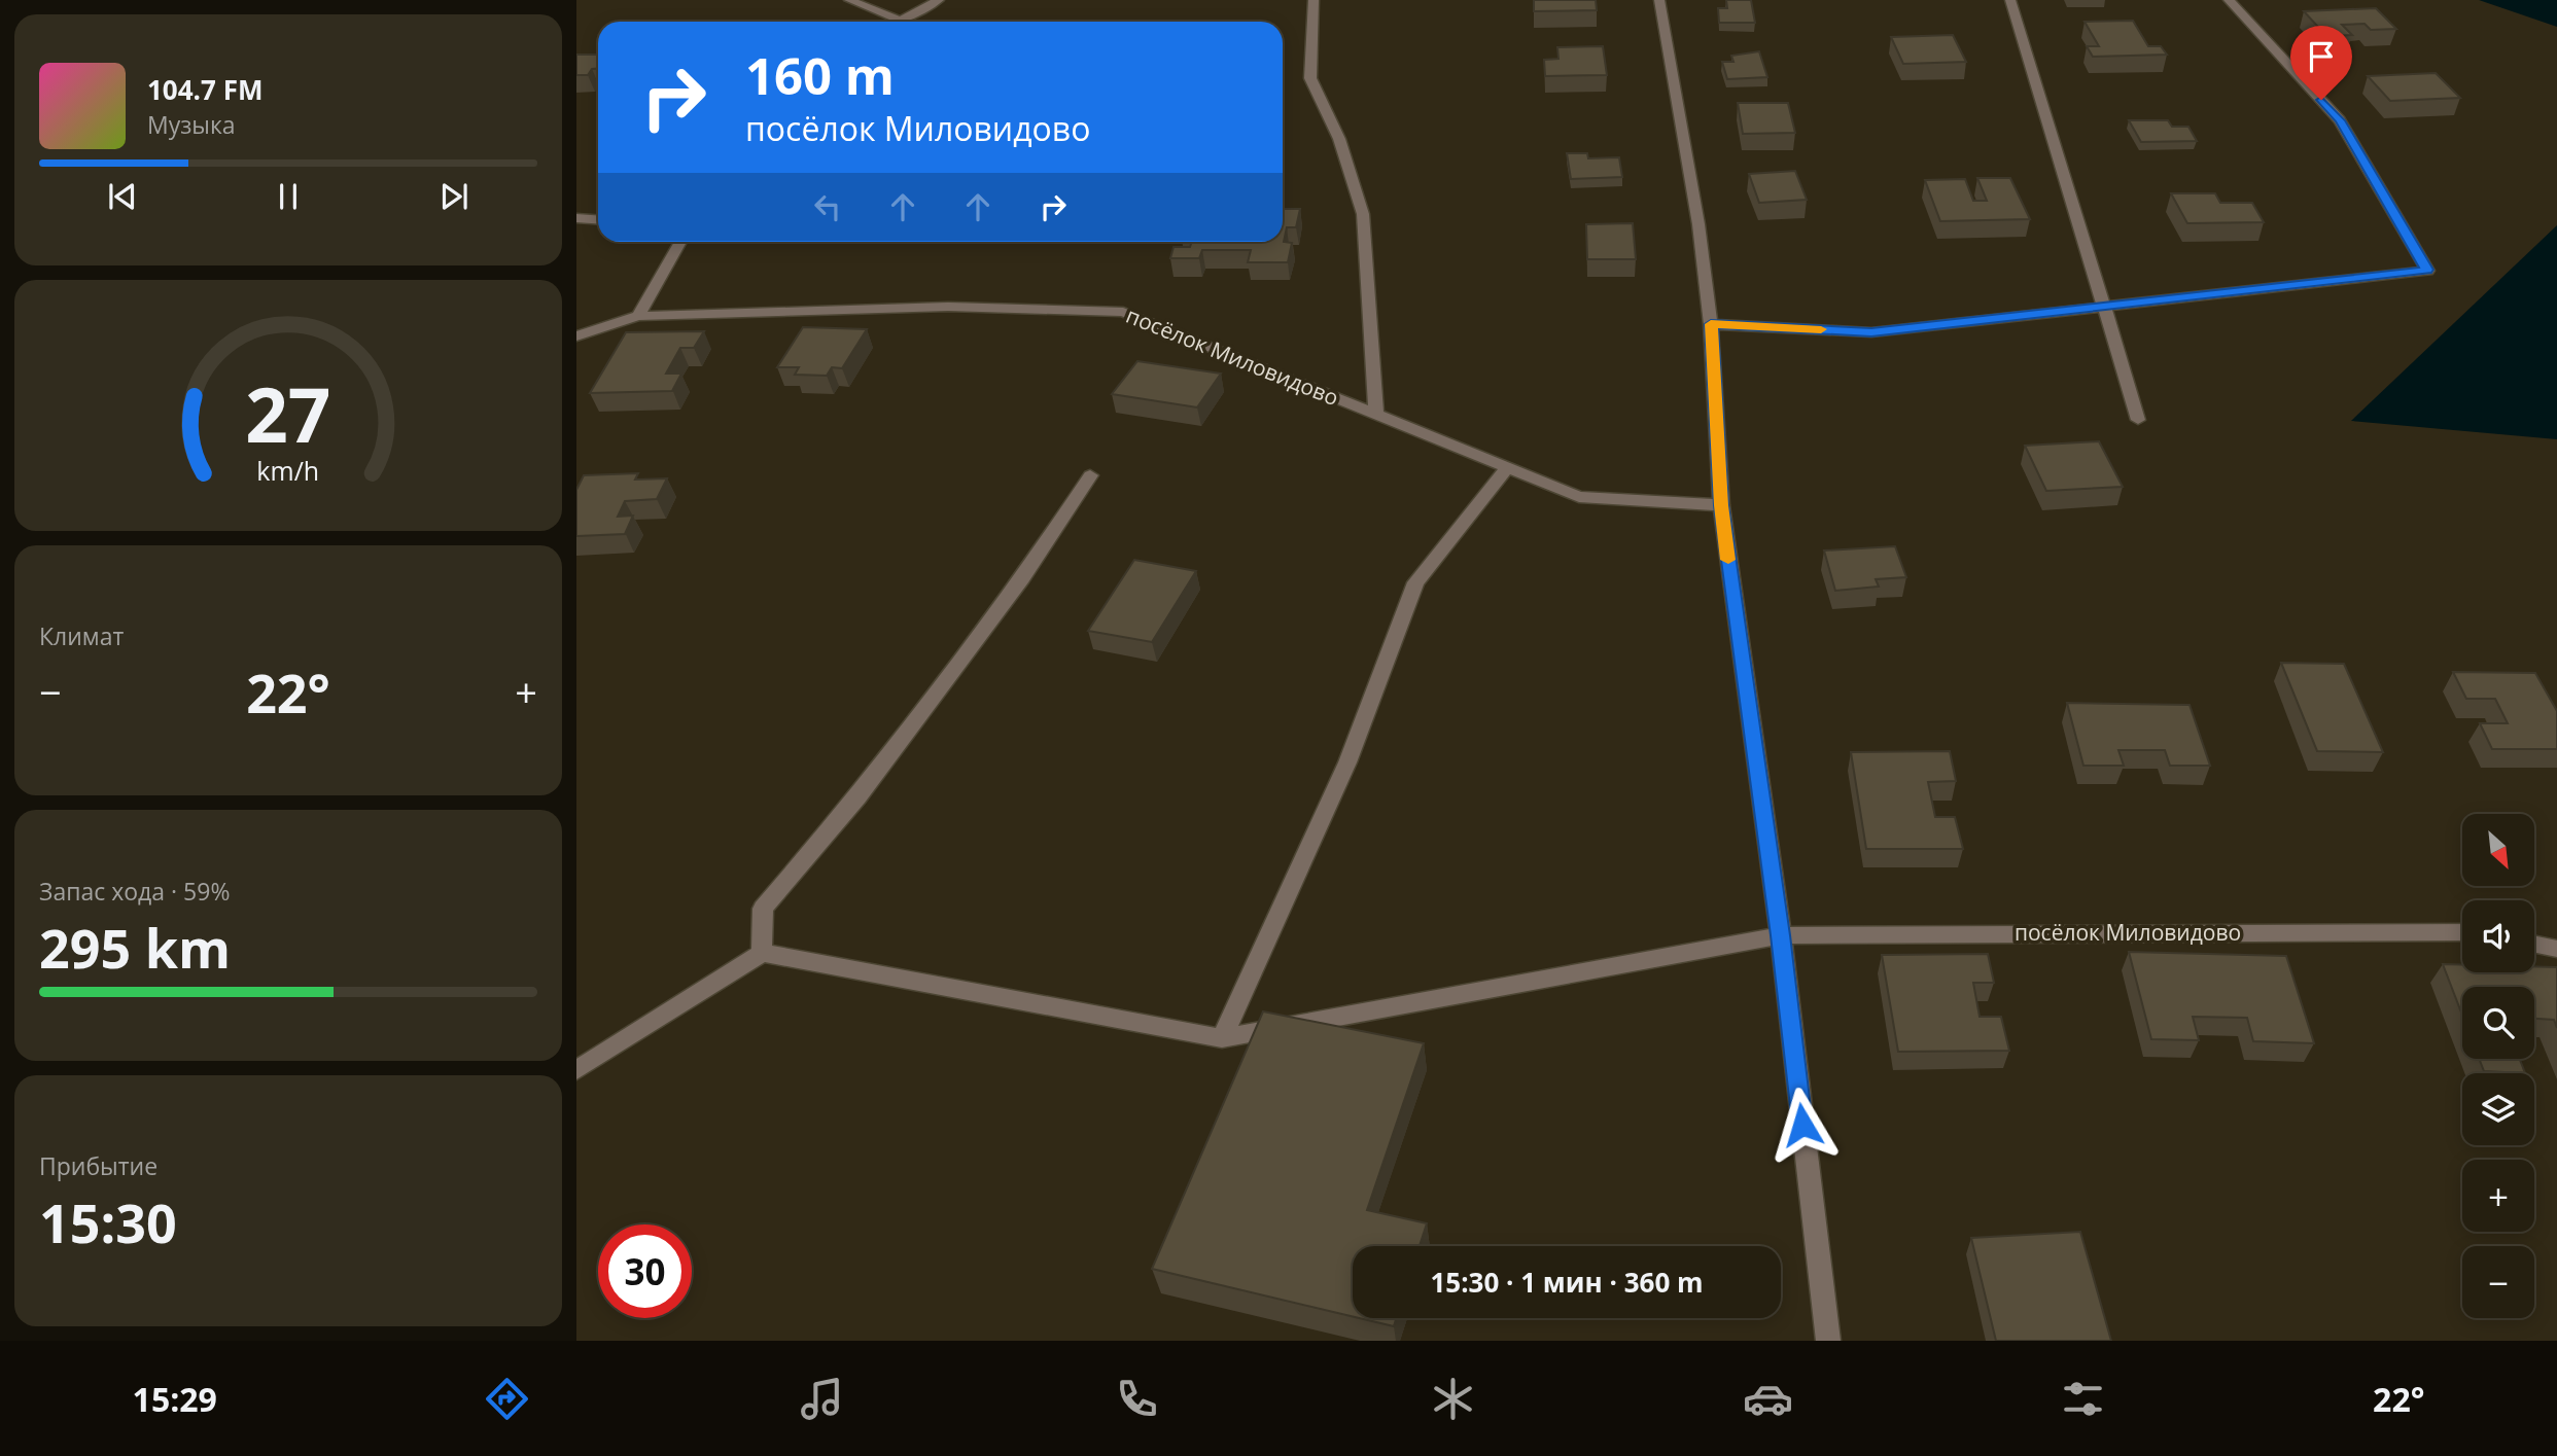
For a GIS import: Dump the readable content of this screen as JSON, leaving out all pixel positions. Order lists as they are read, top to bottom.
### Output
{
  "streets": {
    "street": ["посёлок Миловидово"]
  },
  "north": "bottom right",
  "page": {
    "turn": ["160 m", "посёлок Миловидово"],
    "song": ["104.7 FM", "Музыка"],
    "tile": [
      "Климат",
      ["Запас хода · 59%", "295 km"],
      ["Прибытие", "15:30"]
    ],
    "heat": ["−", "22°", "+"],
    "map_buttons": ["+", "−"],
    "limit": "30",
    "trip": "15:30 · 1 мин · 360 m",
    "tabs": ["15:29", "22°"],
    "gauge": ["27", "km/h"]
  }
}
